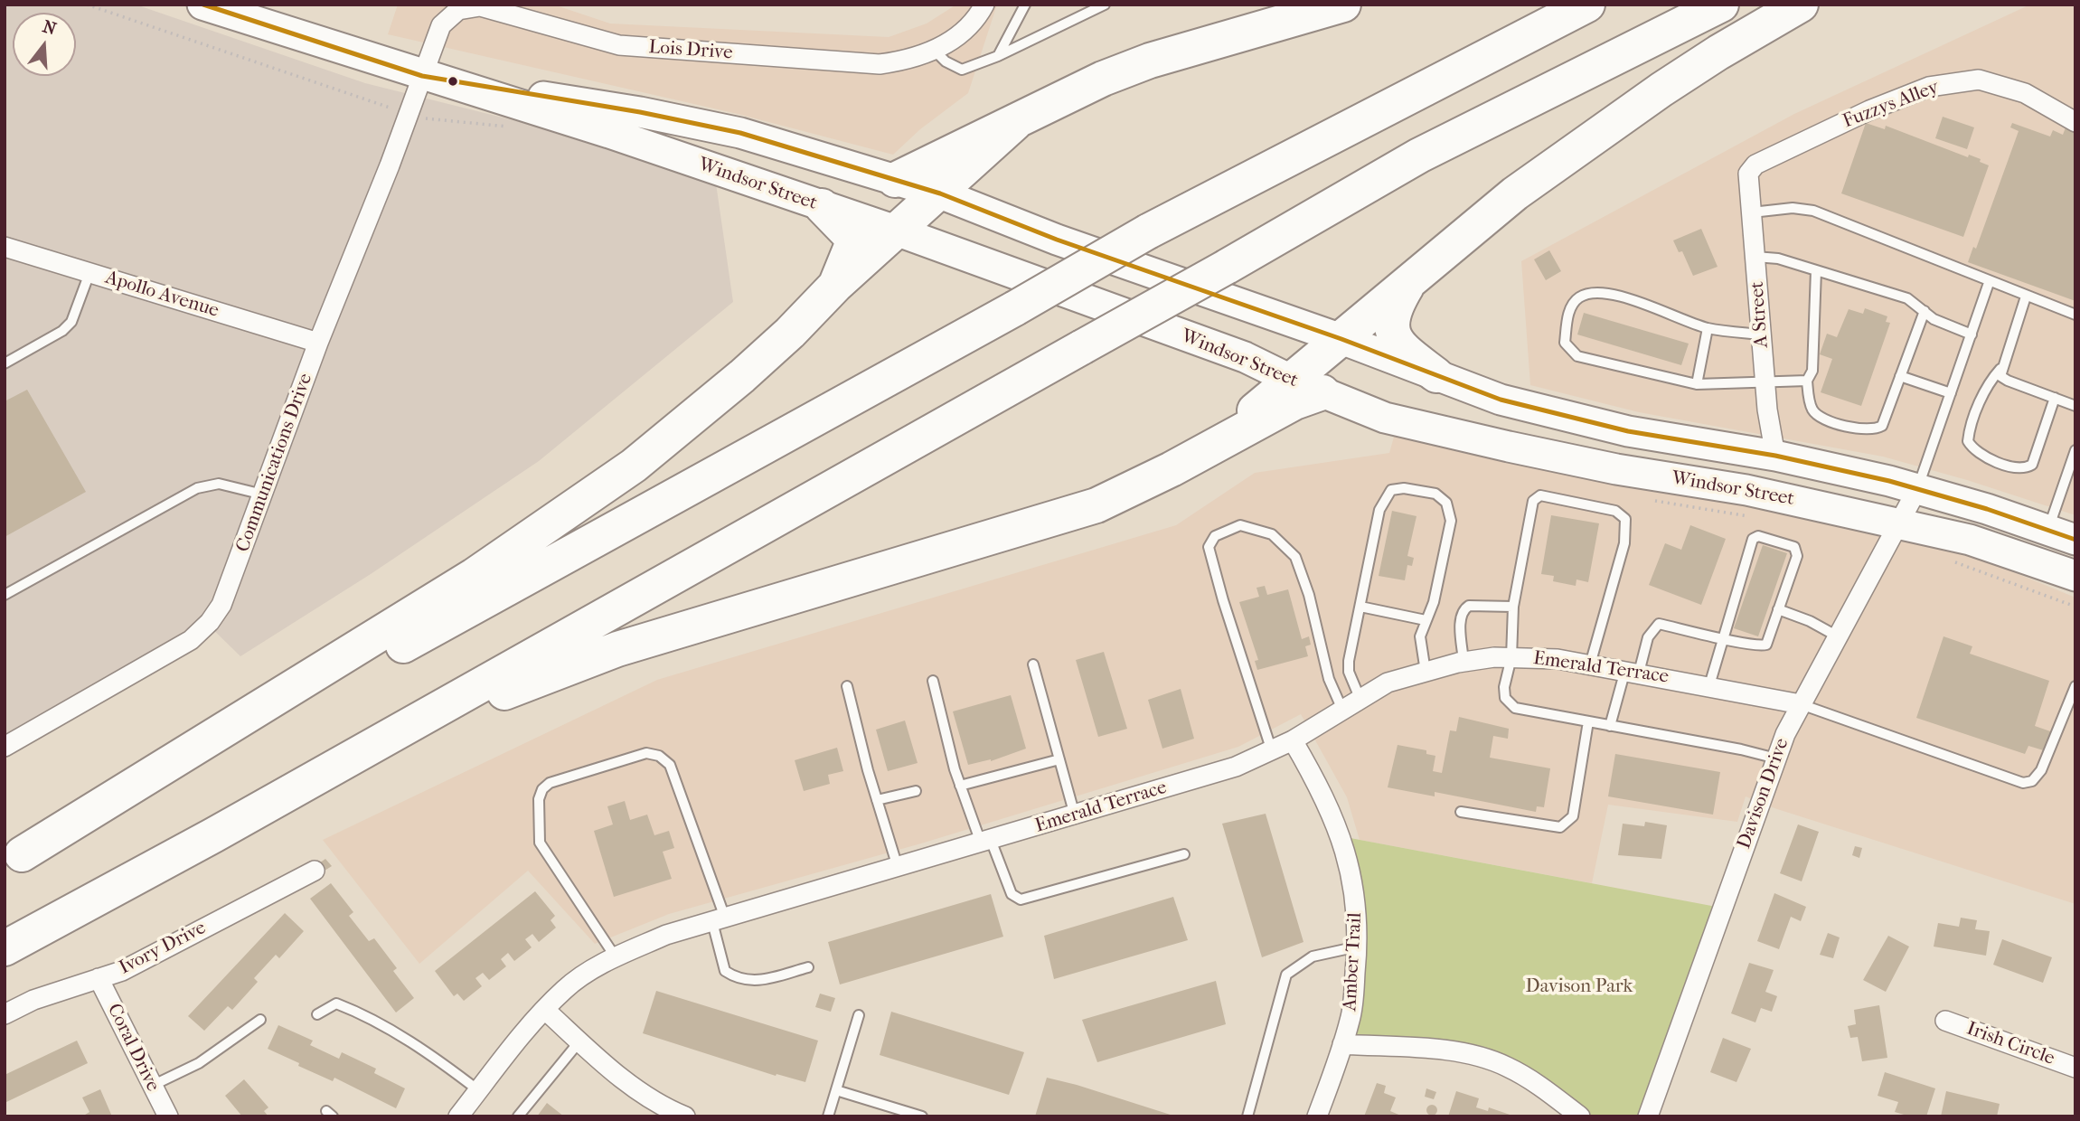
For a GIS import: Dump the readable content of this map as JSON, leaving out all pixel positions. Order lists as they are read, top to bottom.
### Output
{
  "streets": {
    "main road": ["Windsor Street"],
    "street": [
      "Lois Drive",
      "Fuzzys Alley",
      "Apollo Avenue",
      "A Street",
      "Communications Drive",
      "Emerald Terrace",
      "Davison Drive",
      "Ivory Drive",
      "Amber Trail",
      "Irish Circle",
      "Coral Drive"
    ]
  },
  "crossings": [
    ["Lois Drive", "Windsor Street"],
    ["Lois Drive", "Communications Drive"],
    ["Fuzzys Alley", "A Street"],
    ["Windsor Street", "A Street"],
    ["Windsor Street", "Communications Drive"],
    ["Windsor Street", "Davison Drive"],
    ["Apollo Avenue", "Communications Drive"],
    ["Emerald Terrace", "Davison Drive"],
    ["Emerald Terrace", "Amber Trail"],
    ["Ivory Drive", "Coral Drive"]
  ],
  "parks": ["Davison Park"],
  "north": "top"
}
